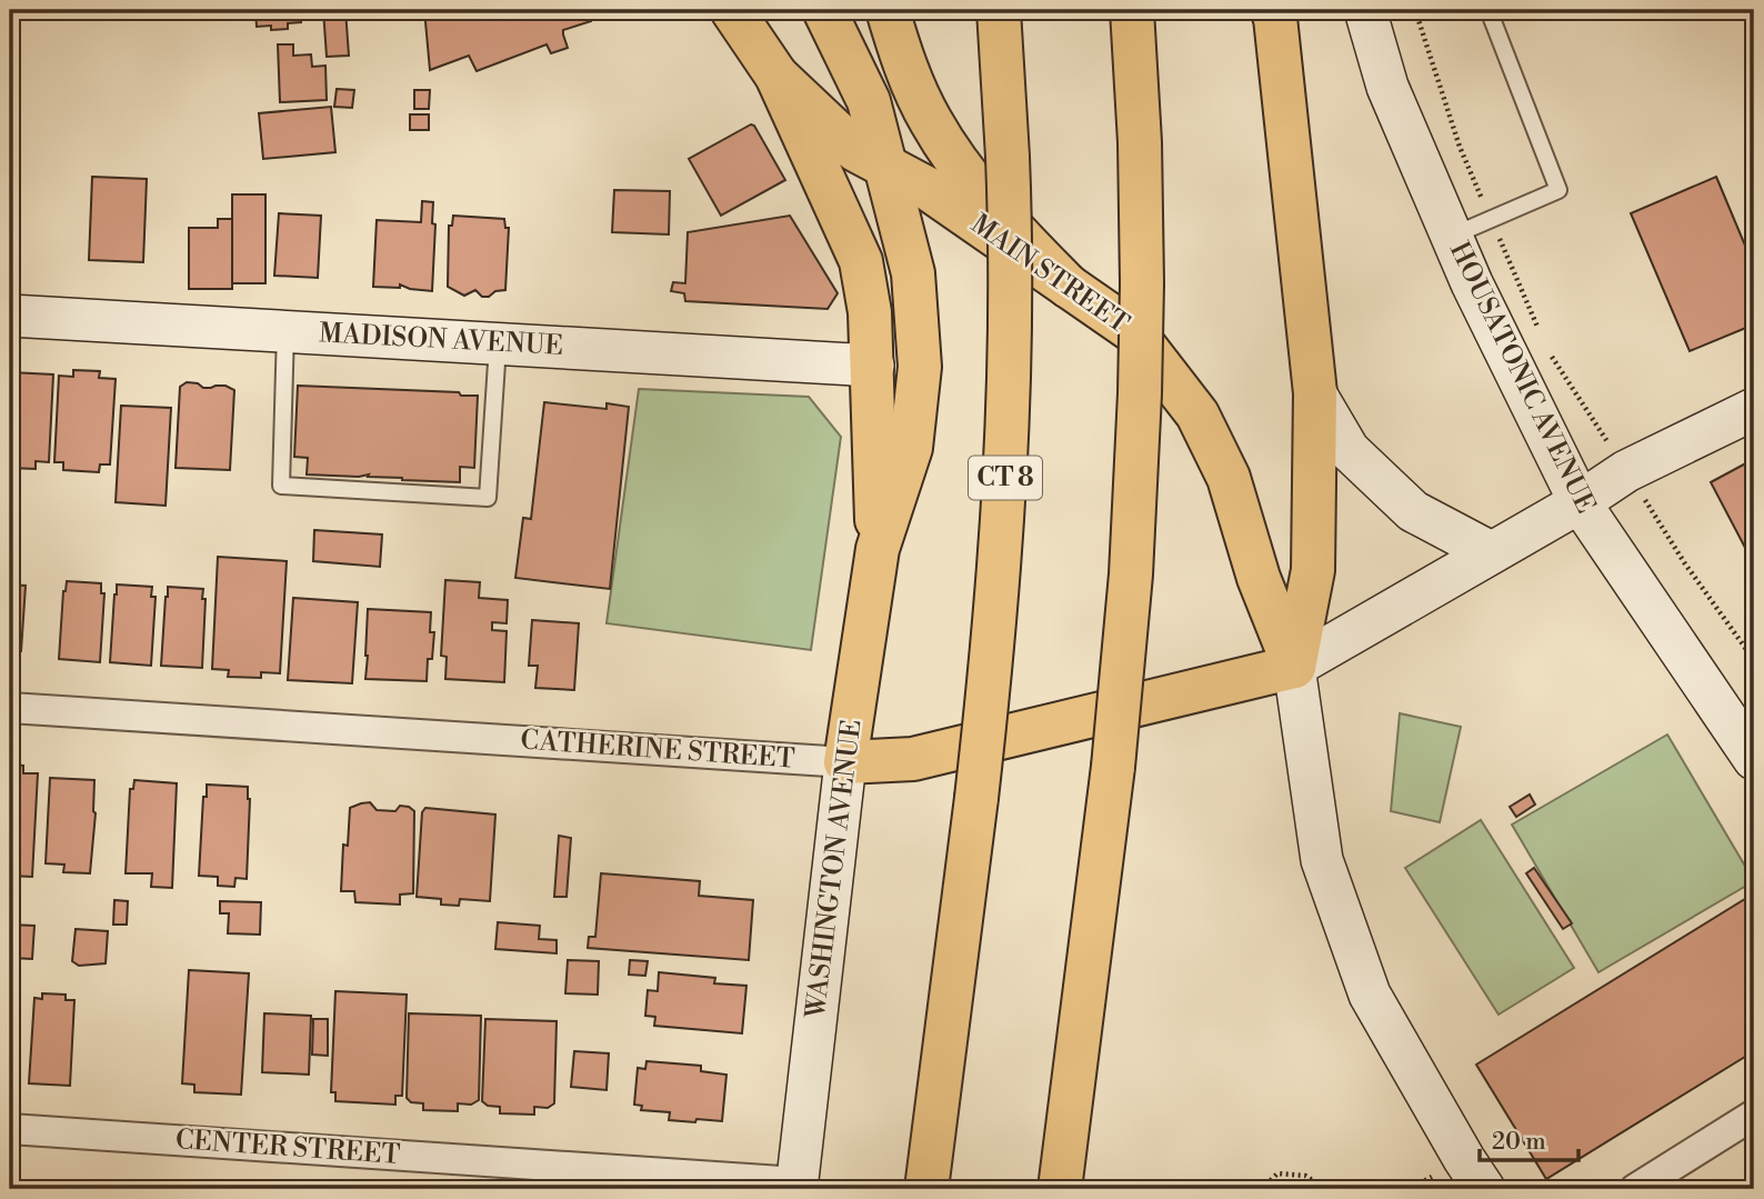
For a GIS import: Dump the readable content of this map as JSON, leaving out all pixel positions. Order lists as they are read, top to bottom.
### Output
{
  "streets": {
    "main road": [
      "MAIN STREET",
      "MADISON AVENUE",
      "HOUSATONIC AVENUE",
      "CT 8",
      "CATHERINE STREET",
      "WASHINGTON AVENUE"
    ],
    "street": ["CENTER STREET"]
  },
  "crossings": [
    ["MAIN STREET", "MADISON AVENUE"],
    ["MAIN STREET", "CATHERINE STREET"],
    ["MAIN STREET", "WASHINGTON AVENUE"],
    ["MADISON AVENUE", "WASHINGTON AVENUE"],
    ["CATHERINE STREET", "WASHINGTON AVENUE"],
    ["WASHINGTON AVENUE", "CENTER STREET"]
  ],
  "scale_bar": "20 m"
}
